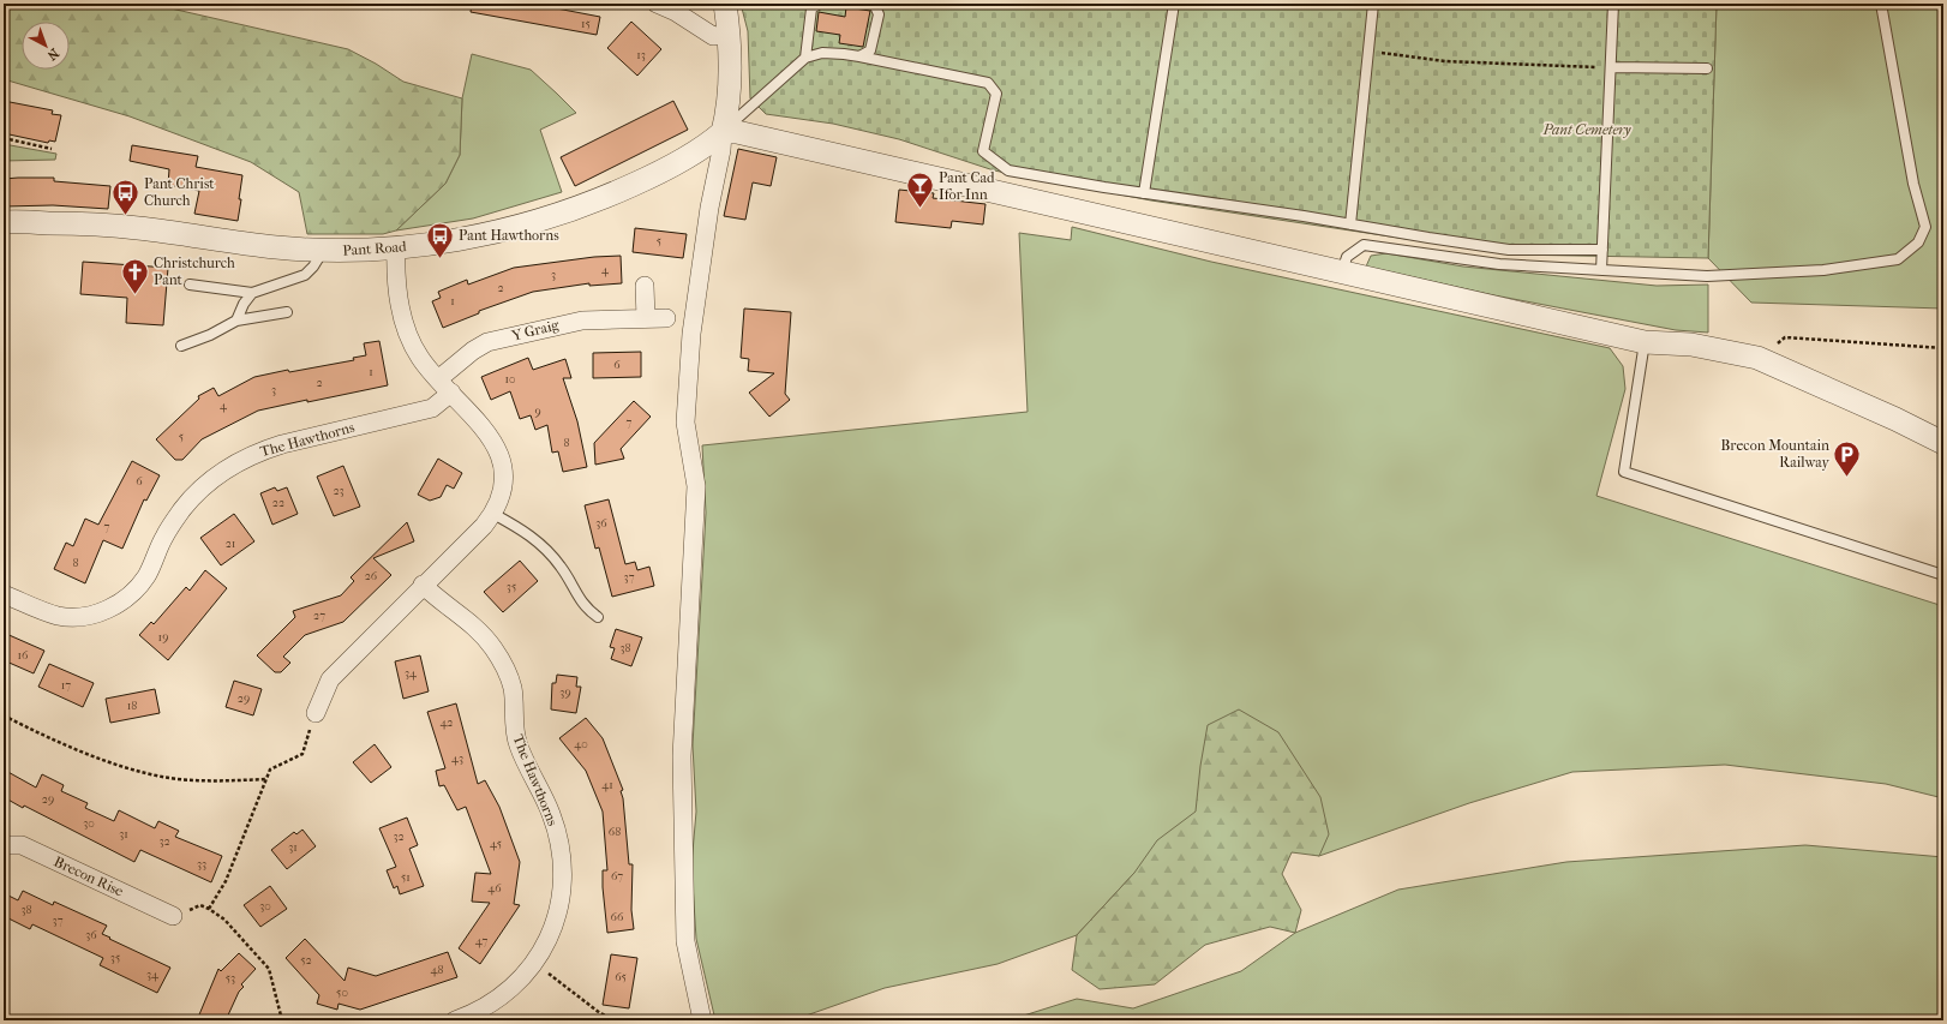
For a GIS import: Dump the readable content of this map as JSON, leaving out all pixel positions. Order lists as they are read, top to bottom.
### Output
{
  "streets": {
    "street": [
      "Pant Road",
      "Y Graig",
      "The Hawthorns",
      "Brecon Rise"
    ]
  },
  "parks": ["Pant Cemetery"],
  "places": {
    "bar": ["Pant Cad Ifor Inn"],
    "bus stop": ["Pant Christ Church", "Pant Hawthorns"],
    "church": ["Christchurch Pant"],
    "parking": ["Brecon Mountain Railway"]
  },
  "house_numbers": [
    "15",
    "13",
    "5",
    "4",
    "3",
    "2",
    "1",
    "6",
    "1",
    "10",
    "2",
    "3",
    "4",
    "9",
    "7",
    "5",
    "8",
    "6",
    "23",
    "22",
    "36",
    "7",
    "21",
    "8",
    "26",
    "37",
    "35",
    "27",
    "19",
    "38",
    "16",
    "34",
    "17",
    "39",
    "29",
    "18",
    "42",
    "40",
    "43",
    "41",
    "29",
    "30",
    "68",
    "31",
    "32",
    "32",
    "45",
    "31",
    "33",
    "67",
    "51",
    "46",
    "30",
    "38",
    "66",
    "37",
    "36",
    "47",
    "35",
    "52",
    "48",
    "34",
    "65",
    "53",
    "50"
  ],
  "north": "bottom right"
}
